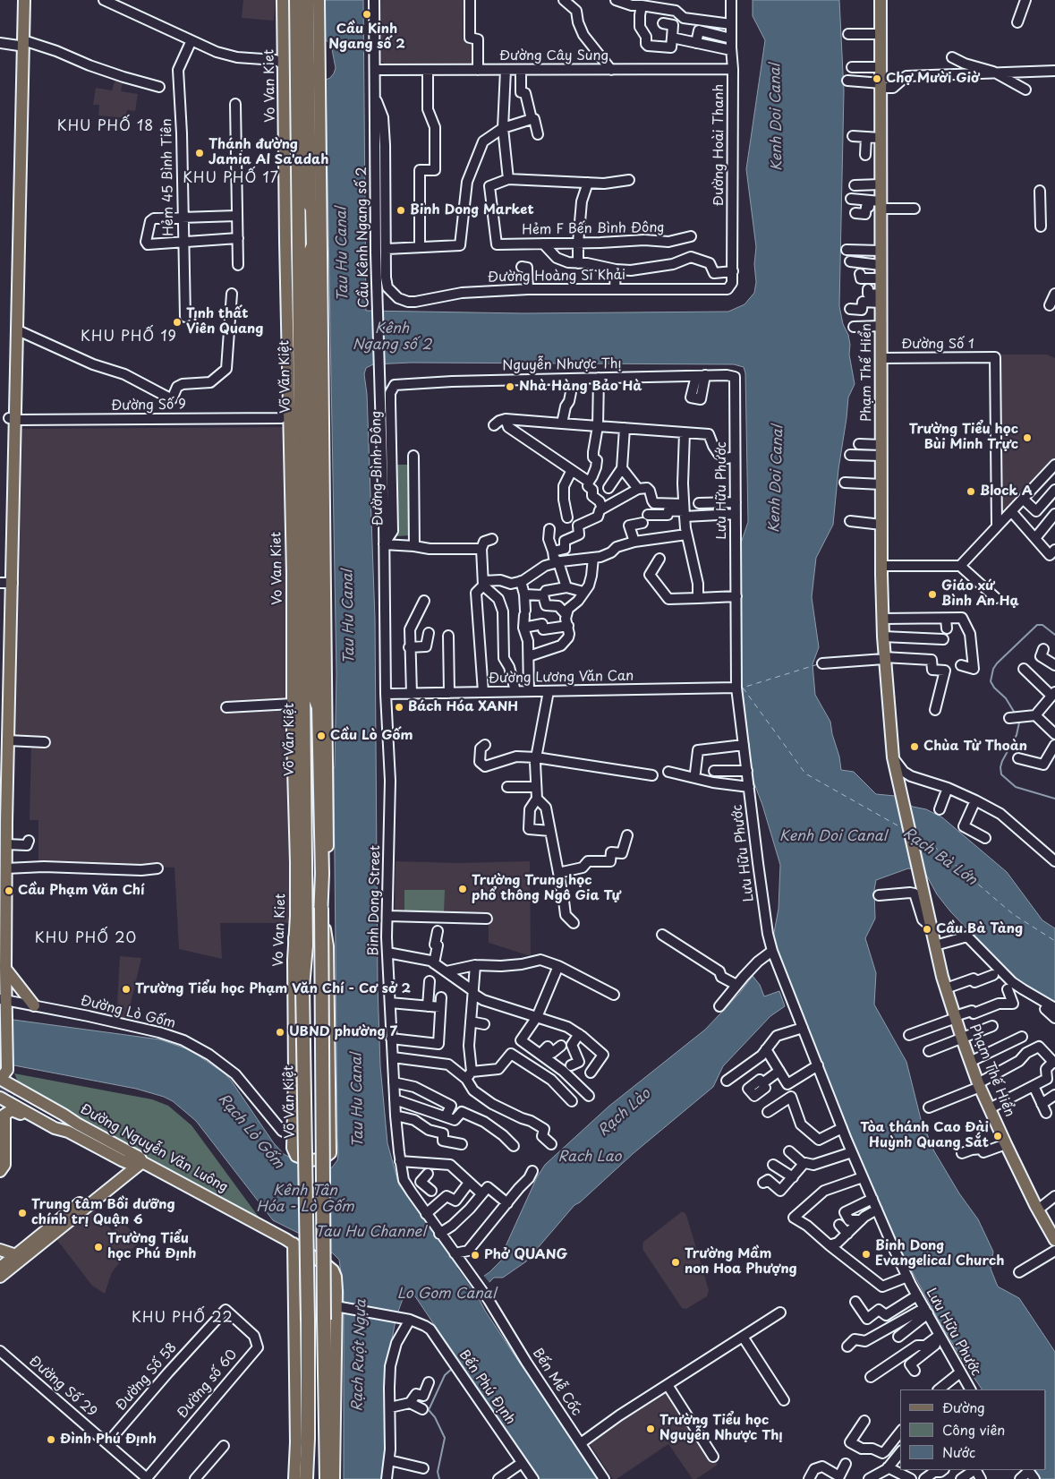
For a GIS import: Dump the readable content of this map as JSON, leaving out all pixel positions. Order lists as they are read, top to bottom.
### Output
{
  "streets": {
    "highway": ["Võ Văn Kiệt"],
    "main road": ["Vo Van Kiet", "Phạm Thế Hiển", "Đường Nguyễn Văn Luông"],
    "street": [
      "Đường Cây Sung",
      "Đường Hoài Thanh",
      "Hẻm 45 Bình Tiên",
      "Hẻm F Bến Bình Đông",
      "Cầu Kênh Ngang số 2",
      "Đường Hoàng Sĩ Khải",
      "Đường Số 1",
      "Nguyễn Nhược Thị",
      "Đường Số 9",
      "Đường Bình Đông",
      "Lưu Hữu Phước",
      "Đường Lương Văn Can",
      "Binh Dong Street",
      "Đường Lò Gốm",
      "Đường Số 58",
      "Bến Mễ Cốc",
      "Đường số 60",
      "Đường Số 29",
      "Bến Phú Định"
    ]
  },
  "crossings": [
    ["Đường Cây Sung", "Đường Hoài Thanh"],
    ["Vo Van Kiet", "Võ Văn Kiệt"],
    ["Vo Van Kiet", "Đường Số 9"],
    ["Vo Van Kiet", "Đường Lò Gốm"],
    ["Đường Hoài Thanh", "Đường Hoàng Sĩ Khải"],
    ["Cầu Kênh Ngang số 2", "Binh Dong Street"],
    ["Đường Số 1", "Phạm Thế Hiển"],
    ["Nguyễn Nhược Thị", "Đường Bình Đông"],
    ["Nguyễn Nhược Thị", "Lưu Hữu Phước"],
    ["Đường Bình Đông", "Binh Dong Street"],
    ["Lưu Hữu Phước", "Đường Lương Văn Can"],
    ["Đường Lương Văn Can", "Binh Dong Street"],
    ["Binh Dong Street", "Bến Mễ Cốc"],
    ["Đường Nguyễn Văn Luông", "Bến Phú Định"],
    ["Đường Số 58", "Đường số 60"],
    ["Đường Số 58", "Đường Số 29"],
    ["Đường số 60", "Đường Số 29"]
  ],
  "districts": [
    "KHU PHỐ 18",
    "KHU PHỐ 17",
    "KHU PHỐ 19",
    "KHU PHỐ 20",
    "KHU PHỐ 22"
  ],
  "water": [
    "Kenh Doi Canal",
    "Tau Hu Canal",
    "Kênh Ngang số 2",
    "Rạch Bà Lớn",
    "Rạch Lào",
    "Rạch Lò Gốm",
    "Rach Lao",
    "Kênh Tân Hóa - Lò Gốm",
    "Tau Hu Channel",
    "Lo Gom Canal",
    "Rạch Ruột Ngựa"
  ],
  "places": [
    "Cầu Kinh Ngang số 2",
    "Chợ Mười Giờ",
    "Thánh đường Jamia Al Sa'adah",
    "Binh Dong Market",
    "Tịnh thất Viên Quang",
    "Nhà Hàng Bảo Hà",
    "Trường Tiểu học Bùi Minh Trực",
    "Block A",
    "Giáo xứ Bình An Hạ",
    "Bách Hóa XANH",
    "Cầu Lò Gốm",
    "Chùa Từ Thoàn",
    "Trường Trung học phổ thông Ngô Gia Tự",
    "Cầu Phạm Văn Chí",
    "Cầu Bà Tàng",
    "Trường Tiểu học Phạm Văn Chí - Cơ sở 2",
    "UBND phường 7",
    "Tòa thánh Cao Đài Huỳnh Quang Sắt",
    "Trung tâm Bồi dưỡng chính trị Quận 6",
    "Trường Tiểu học Phú Định",
    "Binh Dong Evangelical Church",
    "Phở QUANG",
    "Trường Mầm non Hoa Phượng",
    "Trường Tiểu học Nguyễn Nhược Thị",
    "Đình Phú Định"
  ],
  "legend": ["Đường", "Công viên", "Nước"]
}
